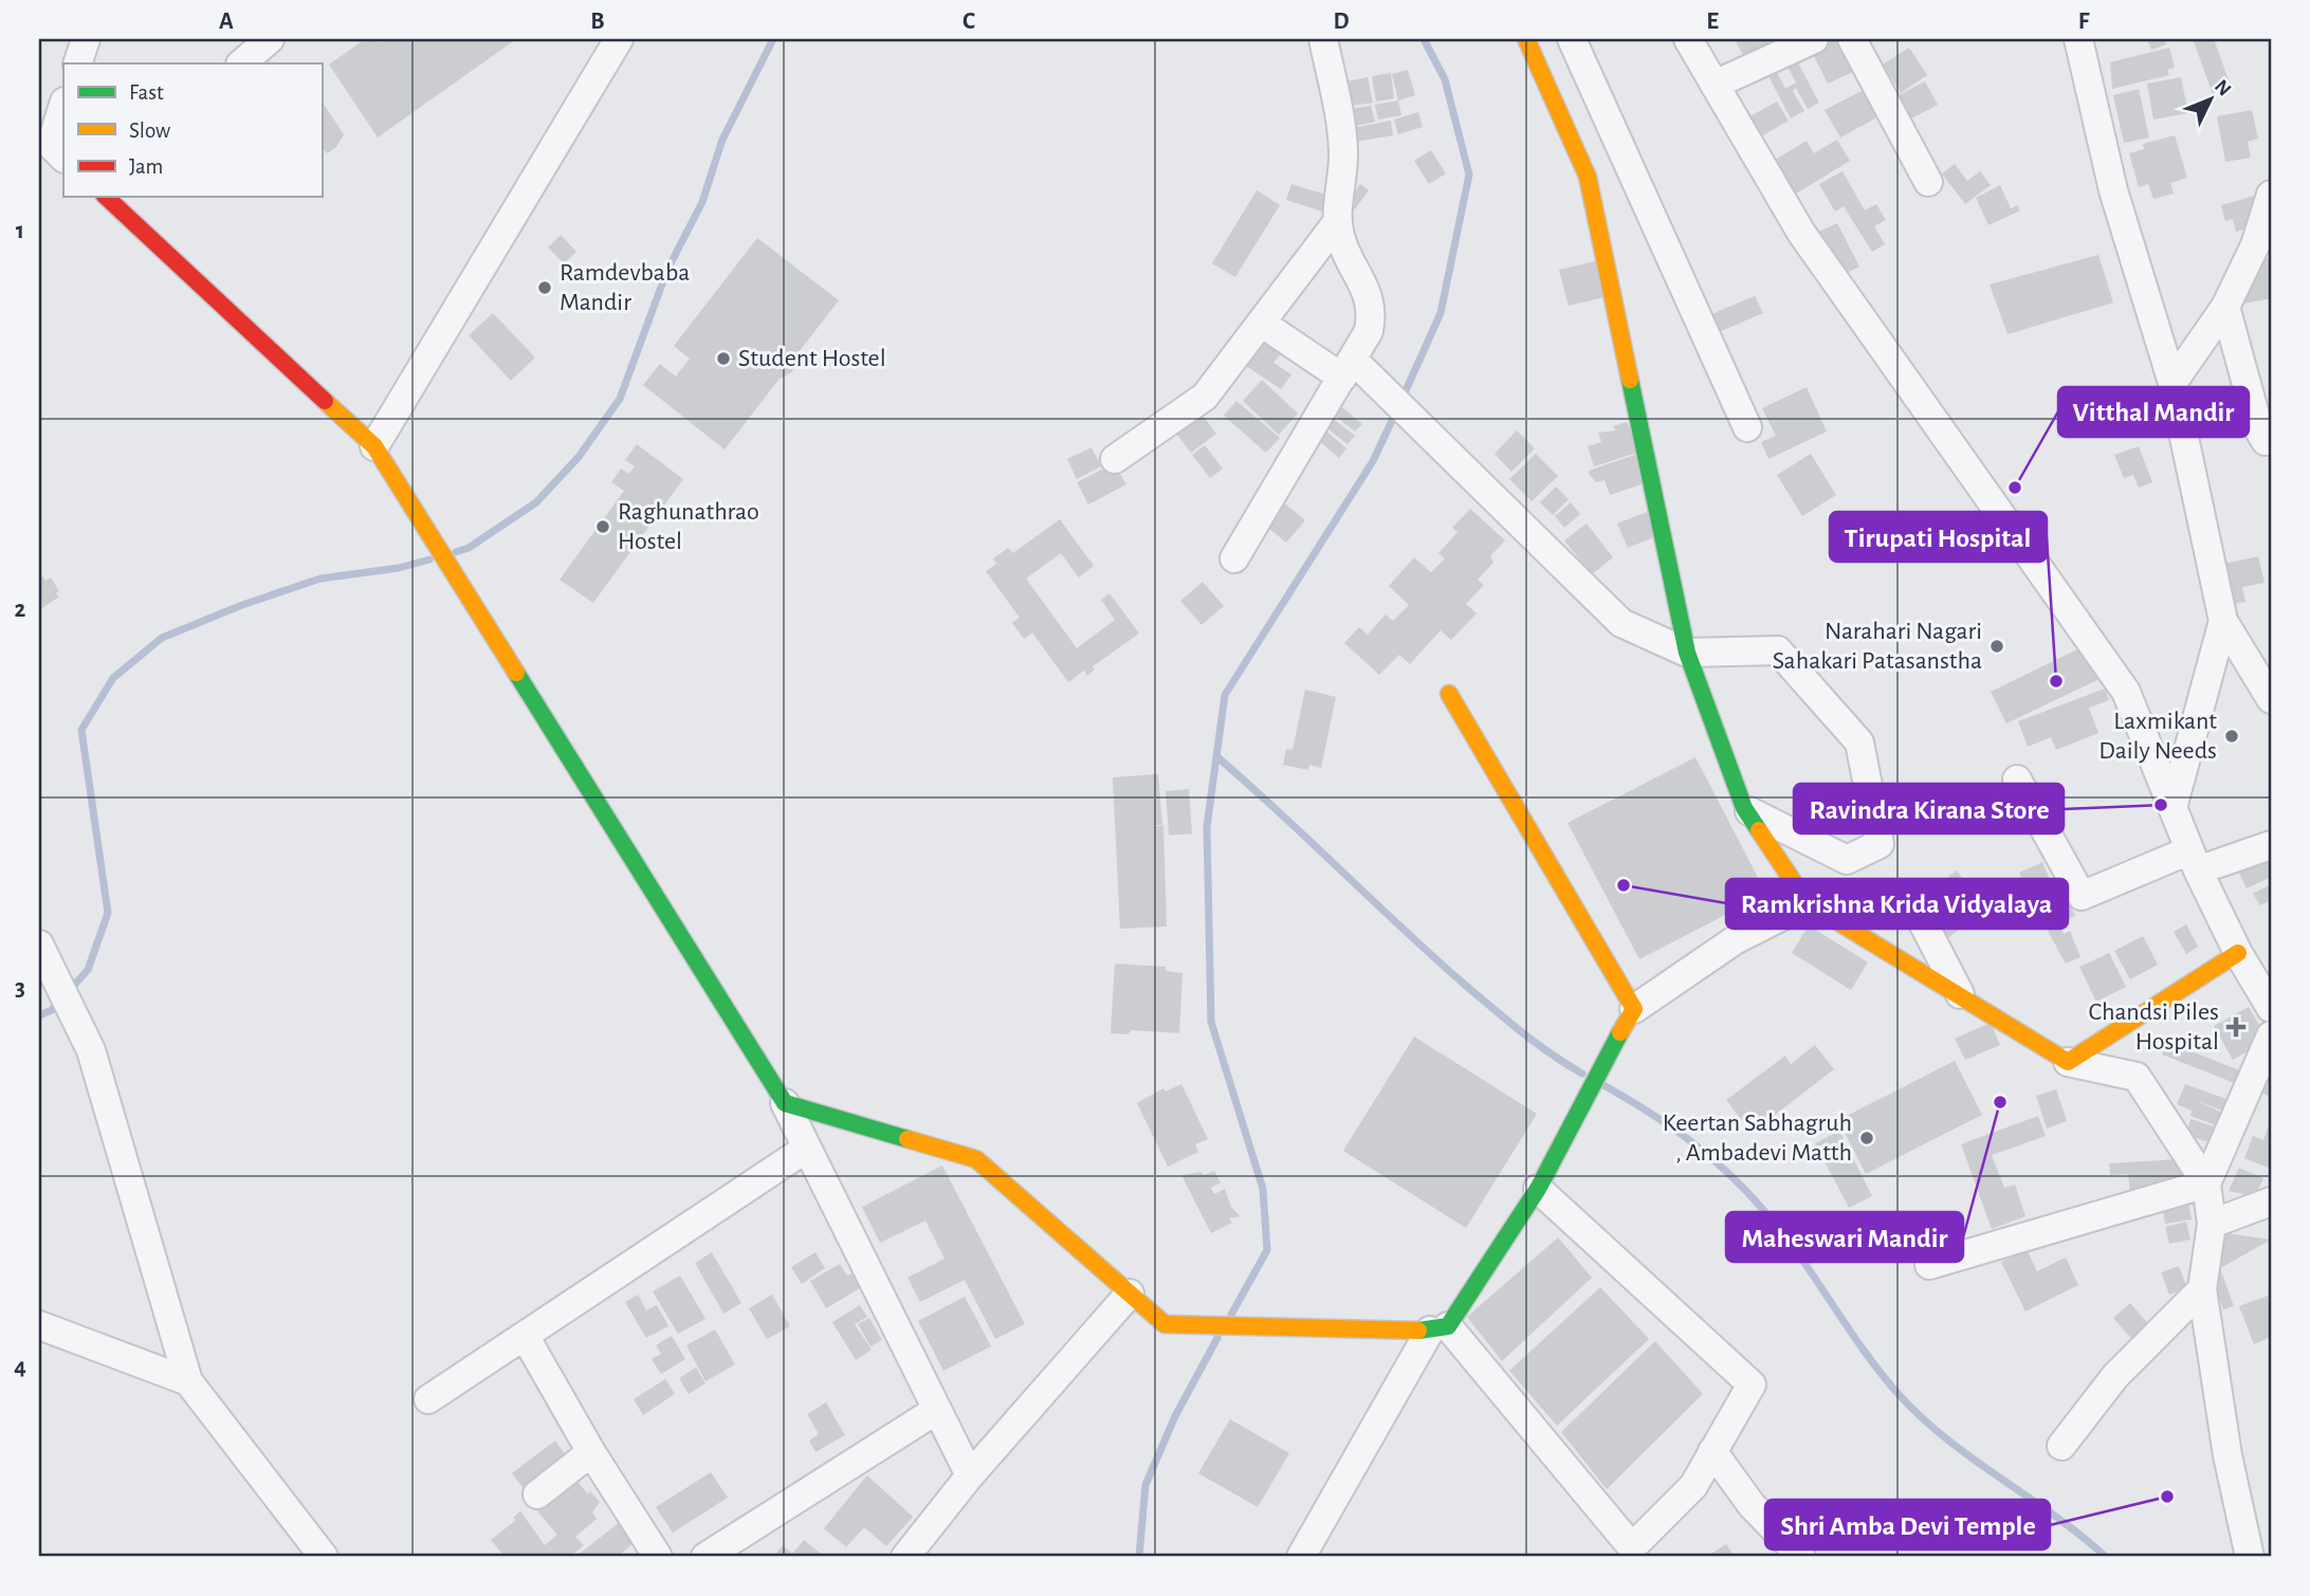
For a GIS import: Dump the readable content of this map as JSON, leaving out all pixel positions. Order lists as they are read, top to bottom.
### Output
{
  "places": {
    "other": [
      "Ramdevbaba Mandir",
      "Student Hostel",
      "Vitthal Mandir",
      "Raghunathrao Hostel",
      "Narahari Nagari Sahakari Patasanstha",
      "Tirupati Hospital",
      "Laxmikant Daily Needs",
      "Ravindra Kirana Store",
      "Ramkrishna Krida Vidyalaya",
      "Maheswari Mandir",
      "Keertan Sabhagruh , Ambadevi Matth",
      "Shri Amba Devi Temple"
    ],
    "health": ["Chandsi Piles Hospital"]
  },
  "legend": ["Fast", "Slow", "Jam"],
  "north": "top right",
  "grid": {
    "columns": [
      "A",
      "B",
      "C",
      "D",
      "E",
      "F"
    ],
    "rows": [
      "1",
      "2",
      "3",
      "4"
    ]
  }
}
